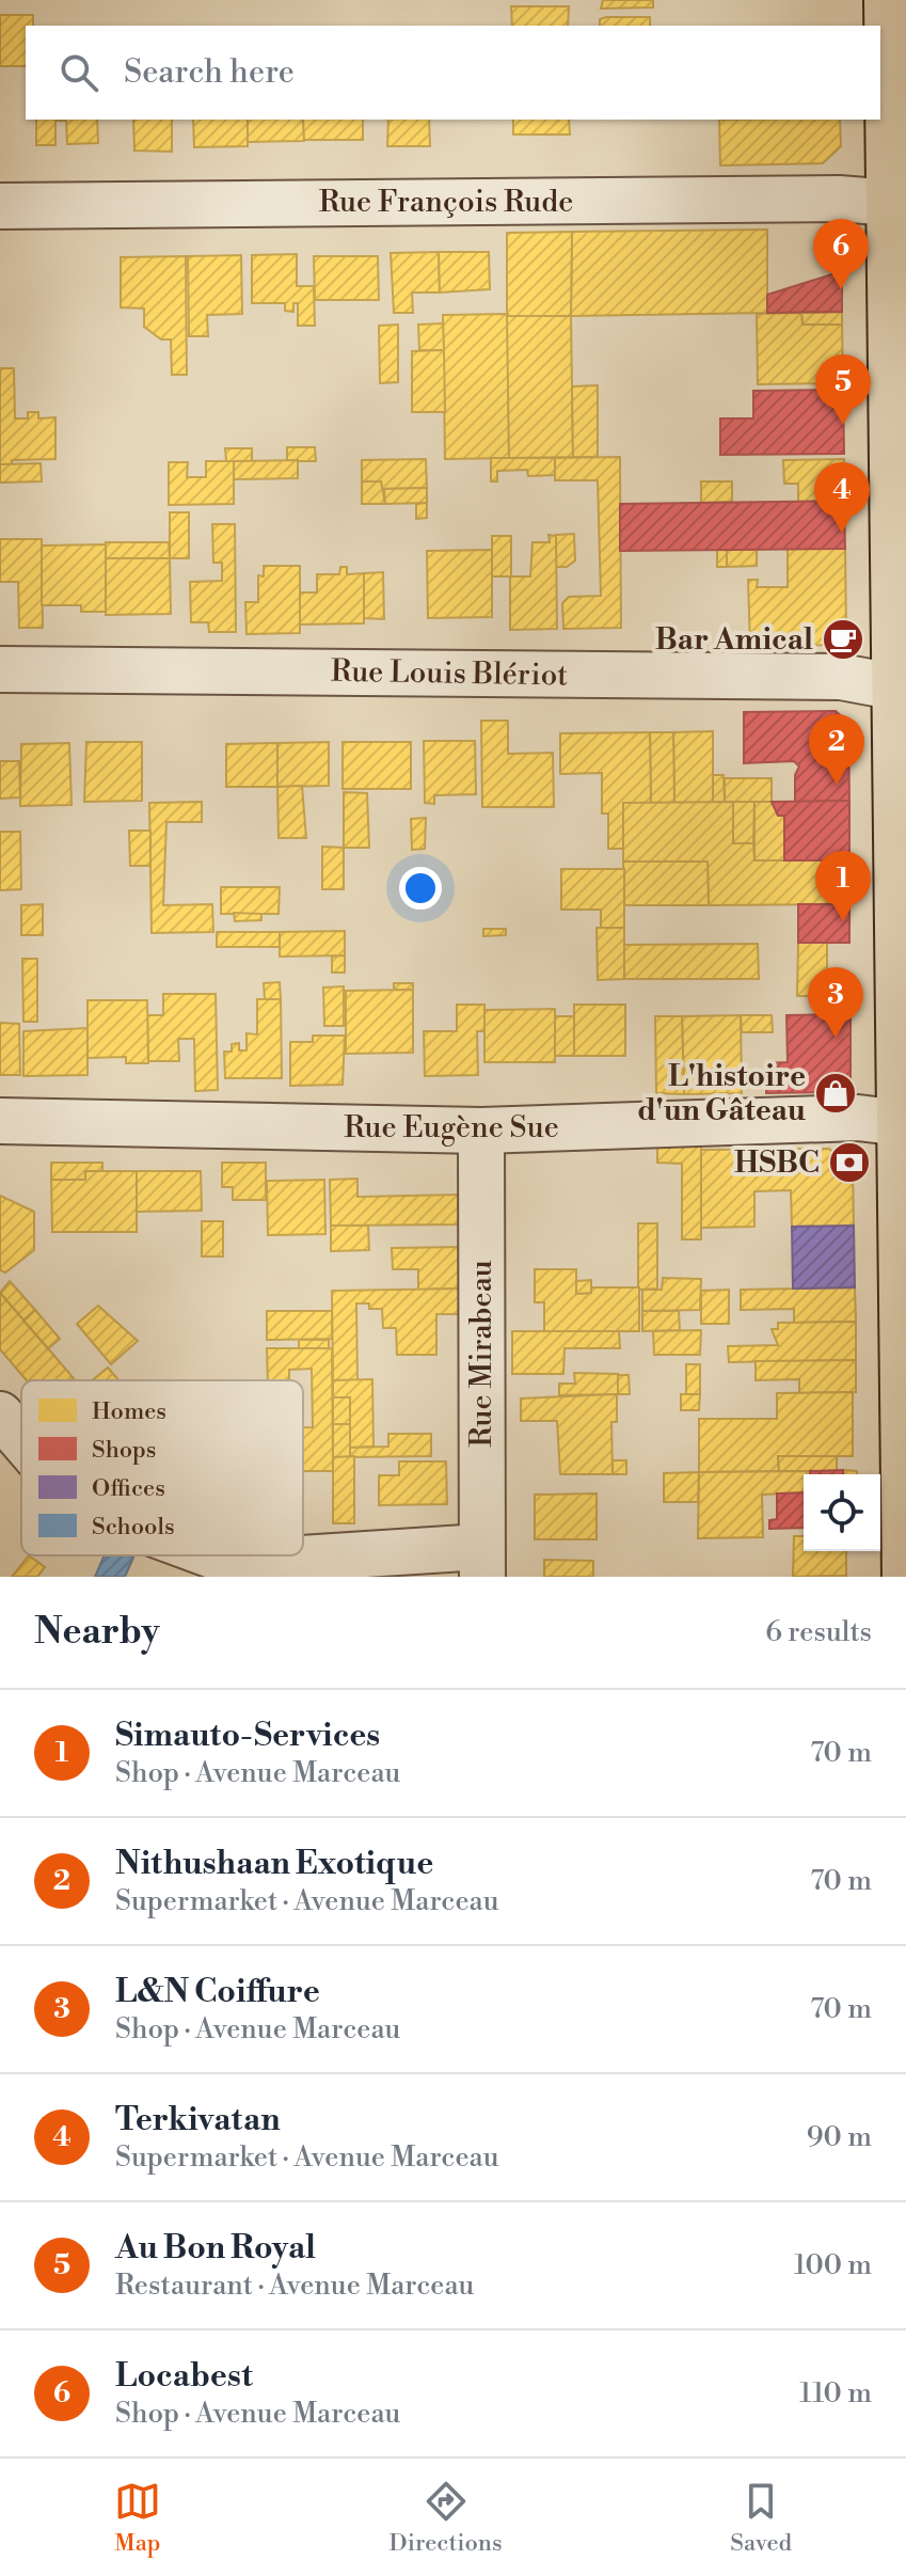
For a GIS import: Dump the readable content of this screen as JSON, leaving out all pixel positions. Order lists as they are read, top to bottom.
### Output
{
  "streets": {
    "street": [
      "Rue François Rude",
      "Rue Louis Blériot",
      "Rue Eugène Sue",
      "Rue Mirabeau"
    ]
  },
  "crossings": [
    ["Rue Eugène Sue", "Rue Mirabeau"]
  ],
  "places": {
    "cafe": ["Bar Amical"],
    "shop": ["L'histoire d'un Gâteau"],
    "bank": ["HSBC"]
  },
  "legend": [
    "Homes",
    "Shops",
    "Offices",
    "Schools"
  ],
  "page": {
    "search": "Search here",
    "pins": [
      "6",
      "5",
      "4",
      "2",
      "1",
      "3"
    ],
    "heading": ["Nearby", "6 results"],
    "list": [
      {
        "mark": "1",
        "name": "Simauto-Services",
        "note": "Shop · Avenue Marceau",
        "value": "70 m"
      },
      {
        "mark": "2",
        "name": "Nithushaan Exotique",
        "note": "Supermarket · Avenue Marceau",
        "value": "70 m"
      },
      {
        "mark": "3",
        "name": "L&N Coiffure",
        "note": "Shop · Avenue Marceau",
        "value": "70 m"
      },
      {
        "mark": "4",
        "name": "Terkivatan",
        "note": "Supermarket · Avenue Marceau",
        "value": "90 m"
      },
      {
        "mark": "5",
        "name": "Au Bon Royal",
        "note": "Restaurant · Avenue Marceau",
        "value": "100 m"
      },
      {
        "mark": "6",
        "name": "Locabest",
        "note": "Shop · Avenue Marceau",
        "value": "110 m"
      }
    ],
    "nav": ["Map", "Directions", "Saved"]
  }
}
